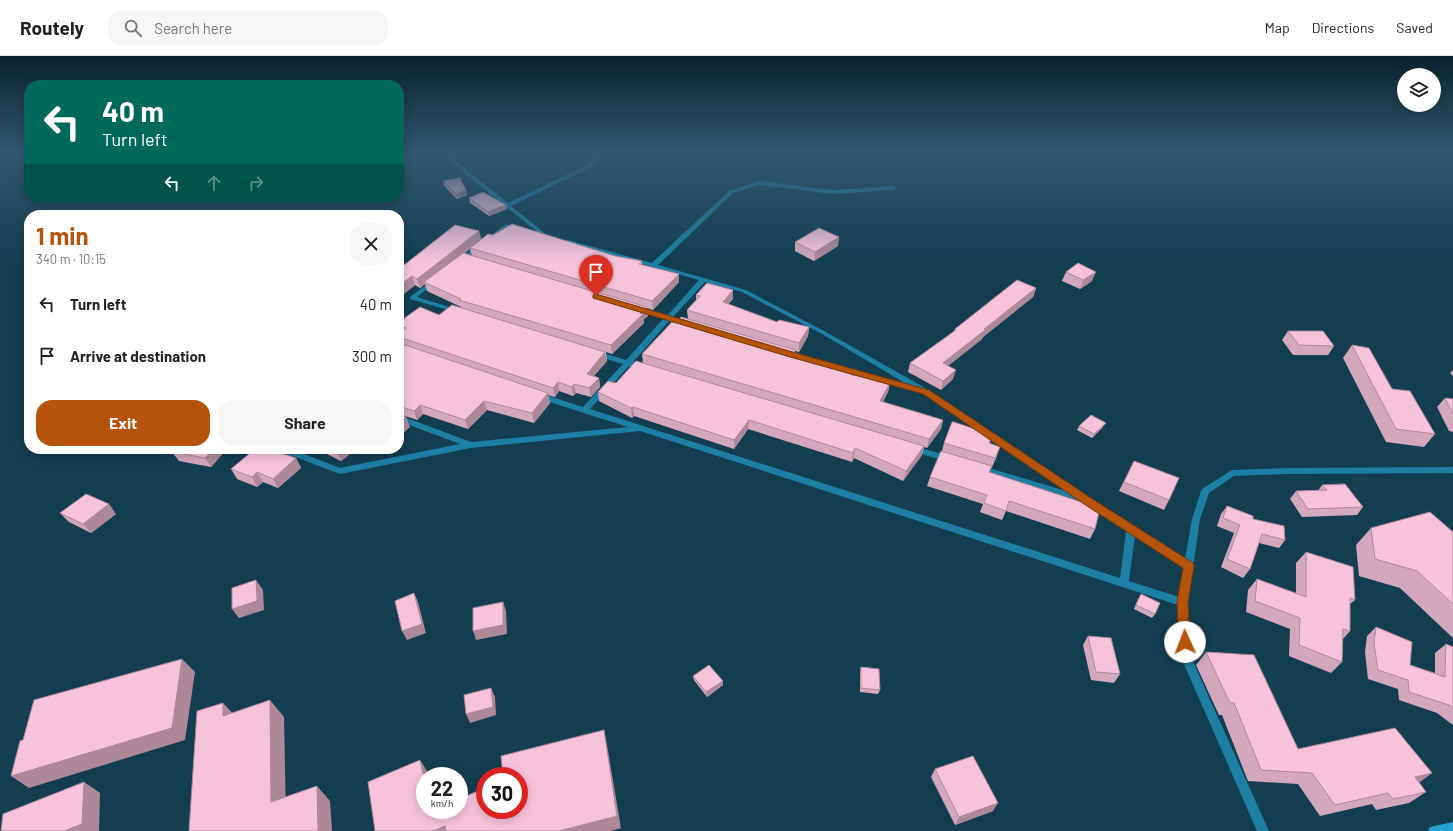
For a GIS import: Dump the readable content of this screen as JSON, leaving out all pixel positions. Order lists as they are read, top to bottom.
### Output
{
  "page": {
    "header": "Routely",
    "search": "Search here",
    "nav": ["Map", "Directions", "Saved"],
    "turn": ["40 m", "Turn left"],
    "heading": ["1 min", "340 m · 10:15"],
    "list": [
      {
        "name": "Turn left",
        "value": "40 m"
      },
      {
        "name": "Arrive at destination",
        "value": "300 m"
      }
    ],
    "buttons": ["Exit", "Share"],
    "speed": "22 km/h",
    "limit": "30"
  }
}
